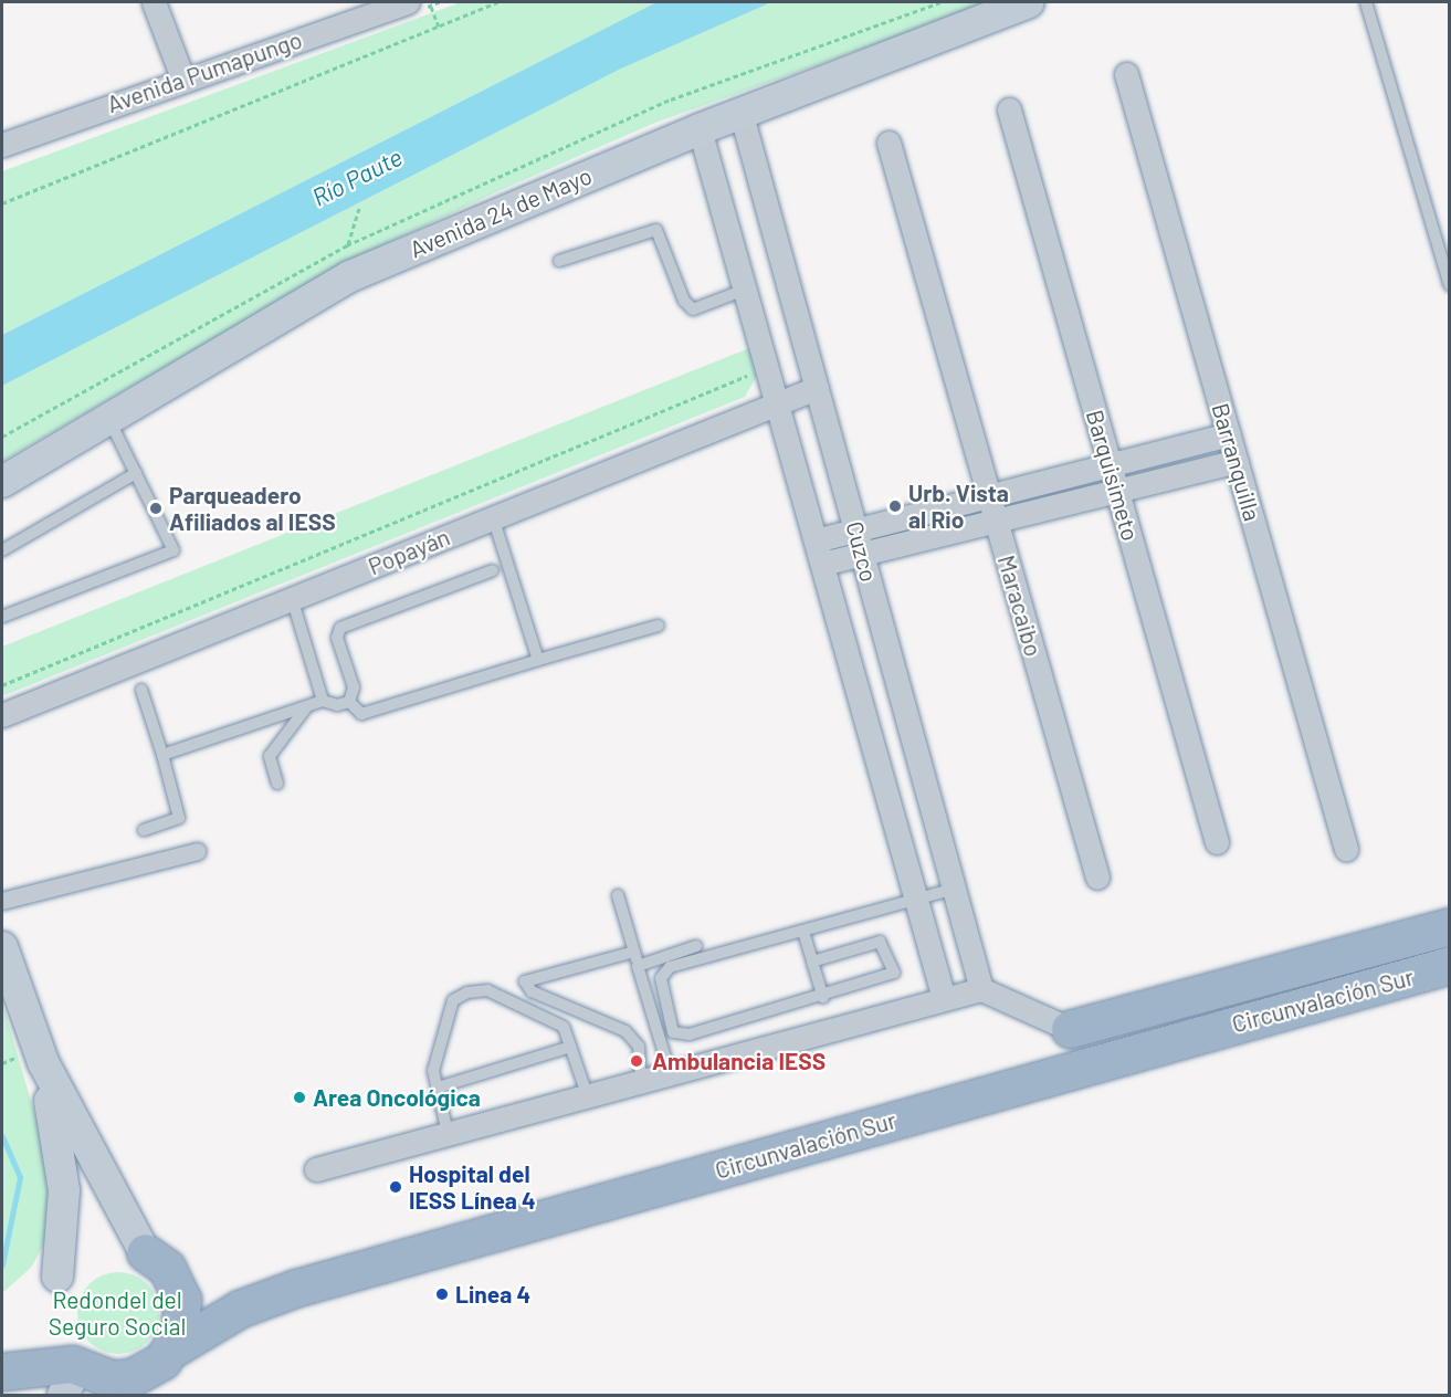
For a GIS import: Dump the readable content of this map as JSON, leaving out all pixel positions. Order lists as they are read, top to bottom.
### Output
{
  "streets": {
    "highway": ["Circunvalación Sur"],
    "main road": ["Avenida 24 de Mayo"],
    "street": [
      "Avenida Pumapungo",
      "Barranquilla",
      "Barquisimeto",
      "Popayán",
      "Cuzco",
      "Maracaibo"
    ]
  },
  "crossings": [
    ["Avenida 24 de Mayo", "Cuzco"],
    ["Popayán", "Cuzco"]
  ],
  "water": ["Río Paute"],
  "parks": ["Redondel del Seguro Social"],
  "places": [
    "Urb. Vista al Rio",
    "Parqueadero Afiliados al IESS",
    "Ambulancia IESS",
    "Area Oncológica",
    "Hospital del IESS Línea 4",
    "Linea 4"
  ]
}
